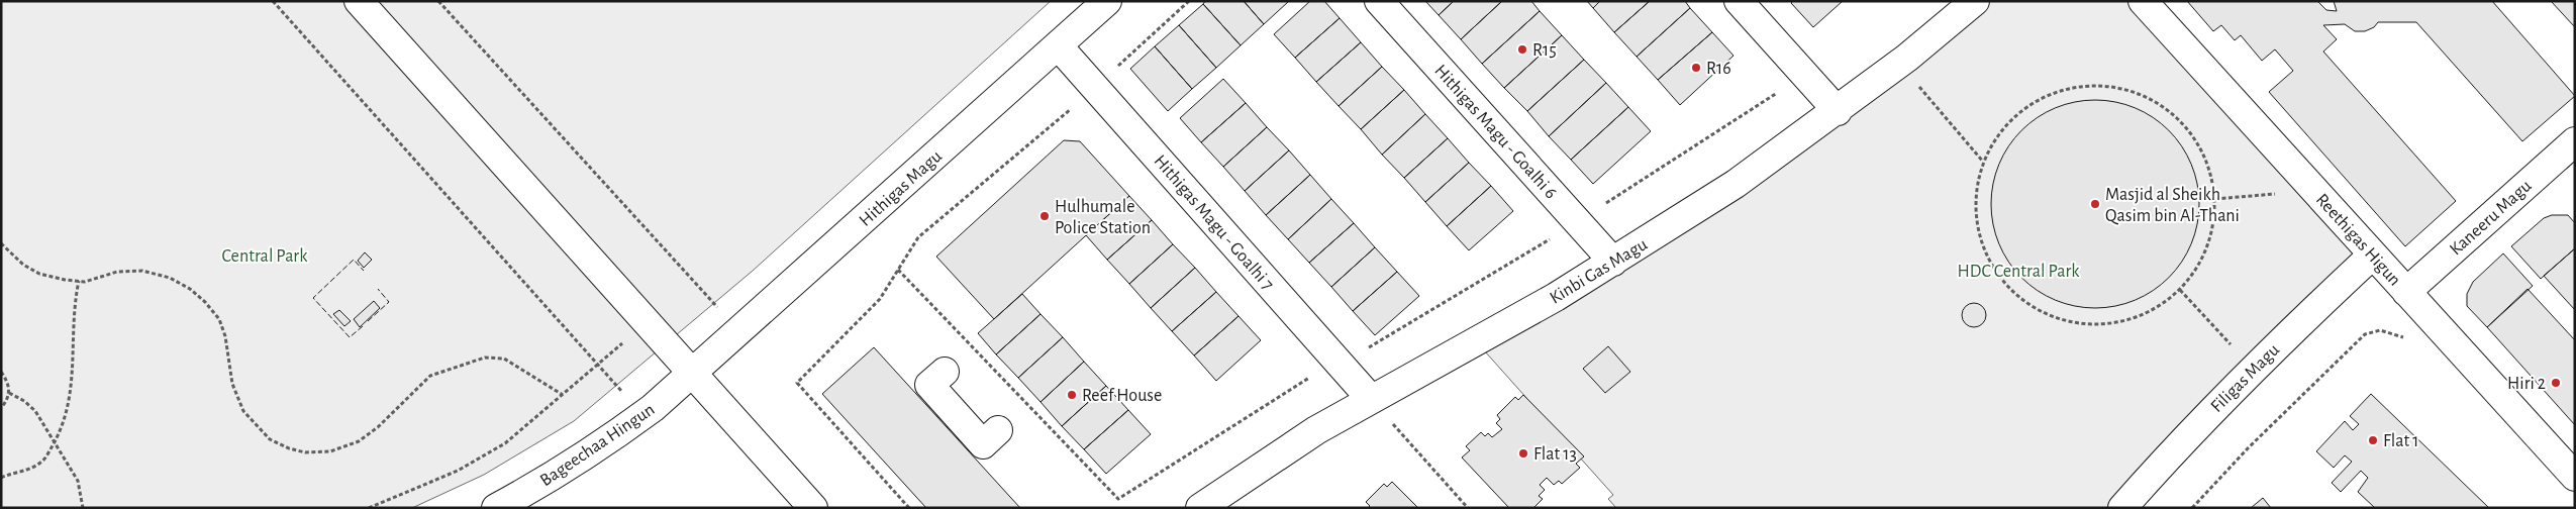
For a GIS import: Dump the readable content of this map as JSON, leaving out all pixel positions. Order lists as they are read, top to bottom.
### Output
{
  "streets": {
    "street": [
      "Hithigas Magu - Goalhi 6",
      "Hithigas Magu",
      "Kaneeru Magu",
      "Hithigas Magu - Goalhi 7",
      "Reethigas Higun",
      "Kinbi Gas Magu",
      "Filigas Magu",
      "Bageechaa Hingun"
    ]
  },
  "crossings": [
    ["Hithigas Magu - Goalhi 6", "Kinbi Gas Magu"],
    ["Hithigas Magu", "Hithigas Magu - Goalhi 7"],
    ["Hithigas Magu", "Bageechaa Hingun"],
    ["Kaneeru Magu", "Reethigas Higun"],
    ["Hithigas Magu - Goalhi 7", "Kinbi Gas Magu"],
    ["Reethigas Higun", "Filigas Magu"]
  ],
  "parks": ["Central Park", "HDC Central Park"],
  "places": [
    "R15",
    "R16",
    "Masjid al Sheikh Qasim bin Al-Thani",
    "Hulhumale Police Station",
    "Hiri 2",
    "Reef House",
    "Flat 1",
    "Flat 13"
  ]
}
